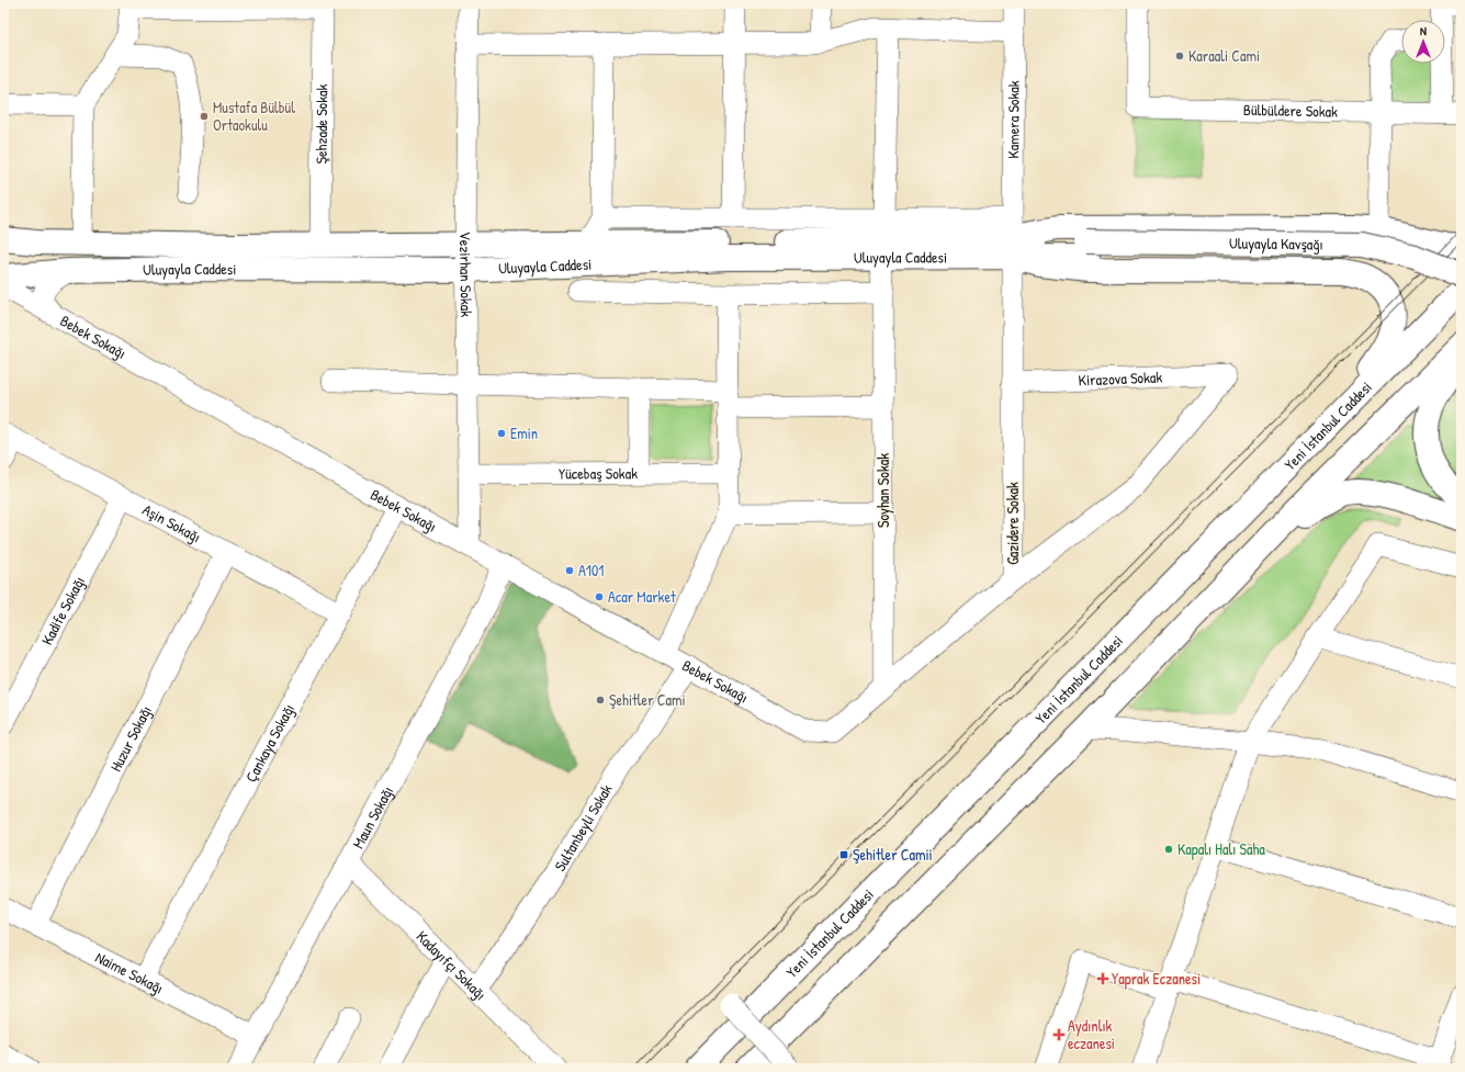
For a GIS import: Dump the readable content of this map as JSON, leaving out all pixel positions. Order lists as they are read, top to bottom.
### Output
{
  "streets": {
    "main road": ["Uluyayla Kavşağı", "Uluyayla Caddesi", "Yeni İstanbul Caddesi"],
    "street": [
      "Bülbüldere Sokak",
      "Kamera Sokak",
      "Şehzade Sokak",
      "Vezirhan Sokak",
      "Bebek Sokağı",
      "Kirazova Sokak",
      "Yücebaş Sokak",
      "Soyhan Sokak",
      "Aşin Sokağı",
      "Gazidere Sokak",
      "Kadife Sokağı",
      "Huzur Sokağı",
      "Çankaya Sokağı",
      "Maun Sokağı",
      "Sultanbeyli Sokak",
      "Kadayıfçı Sokağı",
      "Naime Sokağı"
    ]
  },
  "crossings": [
    ["Kamera Sokak", "Uluyayla Caddesi"],
    ["Kamera Sokak", "Gazidere Sokak"],
    ["Şehzade Sokak", "Uluyayla Caddesi"],
    ["Uluyayla Kavşağı", "Uluyayla Caddesi"],
    ["Uluyayla Kavşağı", "Yeni İstanbul Caddesi"],
    ["Uluyayla Caddesi", "Vezirhan Sokak"],
    ["Uluyayla Caddesi", "Soyhan Sokak"],
    ["Uluyayla Caddesi", "Gazidere Sokak"],
    ["Vezirhan Sokak", "Bebek Sokağı"],
    ["Vezirhan Sokak", "Yücebaş Sokak"],
    ["Bebek Sokağı", "Gazidere Sokak"],
    ["Bebek Sokağı", "Çankaya Sokağı"],
    ["Bebek Sokağı", "Maun Sokağı"],
    ["Bebek Sokağı", "Sultanbeyli Sokak"],
    ["Kirazova Sokak", "Gazidere Sokak"],
    ["Soyhan Sokak", "Gazidere Sokak"],
    ["Aşin Sokağı", "Kadife Sokağı"],
    ["Aşin Sokağı", "Huzur Sokağı"],
    ["Aşin Sokağı", "Çankaya Sokağı"],
    ["Huzur Sokağı", "Naime Sokağı"],
    ["Çankaya Sokağı", "Naime Sokağı"],
    ["Maun Sokağı", "Kadayıfçı Sokağı"],
    ["Maun Sokağı", "Naime Sokağı"],
    ["Sultanbeyli Sokak", "Kadayıfçı Sokağı"]
  ],
  "places": {
    "other": [
      "Karaali Cami",
      "Mustafa Bülbül Ortaokulu",
      "Emin",
      "A101",
      "Acar Market",
      "Şehitler Cami",
      "Kapalı Halı Saha"
    ],
    "transit": ["Şehitler Camii"],
    "health": ["Yaprak Eczanesi", "Aydınlık eczanesi"]
  },
  "north": "top"
}
